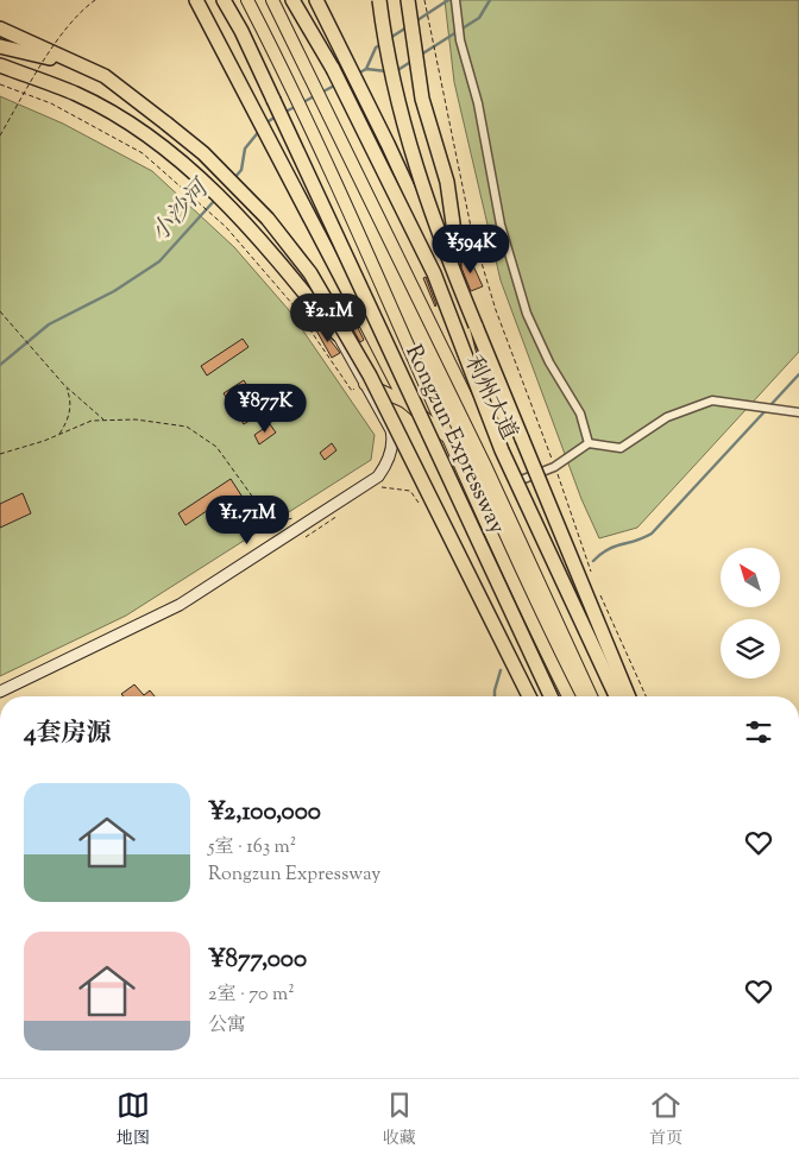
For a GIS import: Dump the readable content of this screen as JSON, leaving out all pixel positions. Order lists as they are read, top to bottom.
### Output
{
  "streets": {
    "highway": ["利州大道", "Rongzun Expressway"]
  },
  "water": ["小沙河"],
  "north": "top left",
  "page": {
    "price": [
      "¥594K",
      "¥2.1M",
      "¥877K",
      "¥1.71M"
    ],
    "heading": "4套房源",
    "list": [
      {
        "name": "¥2,100,000",
        "note": "5室 · 163 m² · Rongzun Expressway"
      },
      {
        "name": "¥877,000",
        "note": "2室 · 70 m² · 公寓"
      }
    ],
    "tabs": ["地图", "收藏", "首页"]
  }
}
